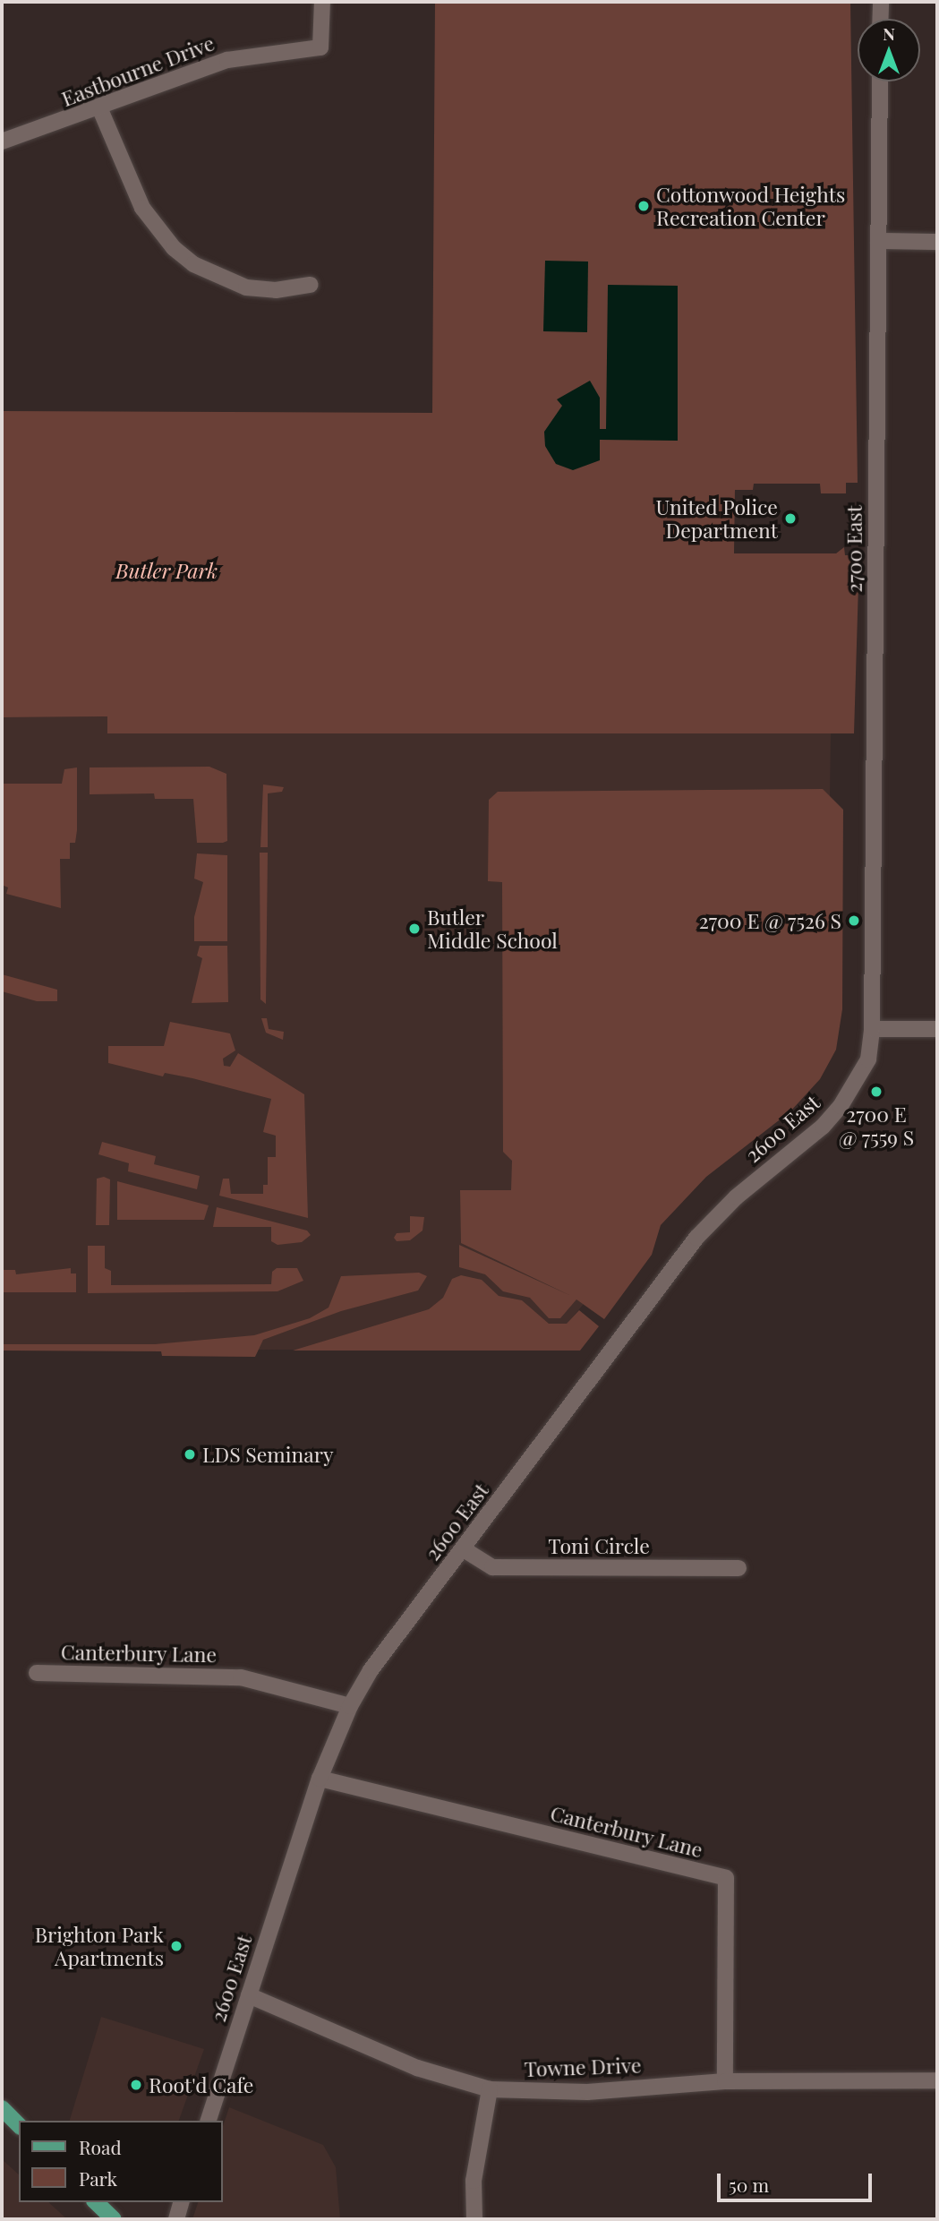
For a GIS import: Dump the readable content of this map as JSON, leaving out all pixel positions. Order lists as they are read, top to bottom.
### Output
{
  "streets": {
    "street": [
      "Eastbourne Drive",
      "2700 East",
      "2600 East",
      "Toni Circle",
      "Canterbury Lane",
      "Towne Drive"
    ]
  },
  "crossings": [
    ["2700 East", "2600 East"],
    ["2600 East", "Toni Circle"],
    ["2600 East", "Canterbury Lane"],
    ["2600 East", "Towne Drive"],
    ["Canterbury Lane", "Towne Drive"]
  ],
  "parks": ["Butler Park"],
  "places": [
    "Cottonwood Heights Recreation Center",
    "United Police Department",
    "2700 E @ 7526 S",
    "Butler Middle School",
    "2700 E @ 7559 S",
    "LDS Seminary",
    "Brighton Park Apartments",
    "Root'd Cafe"
  ],
  "legend": ["Road", "Park"],
  "scale_bar": "50 m",
  "north": "top"
}
